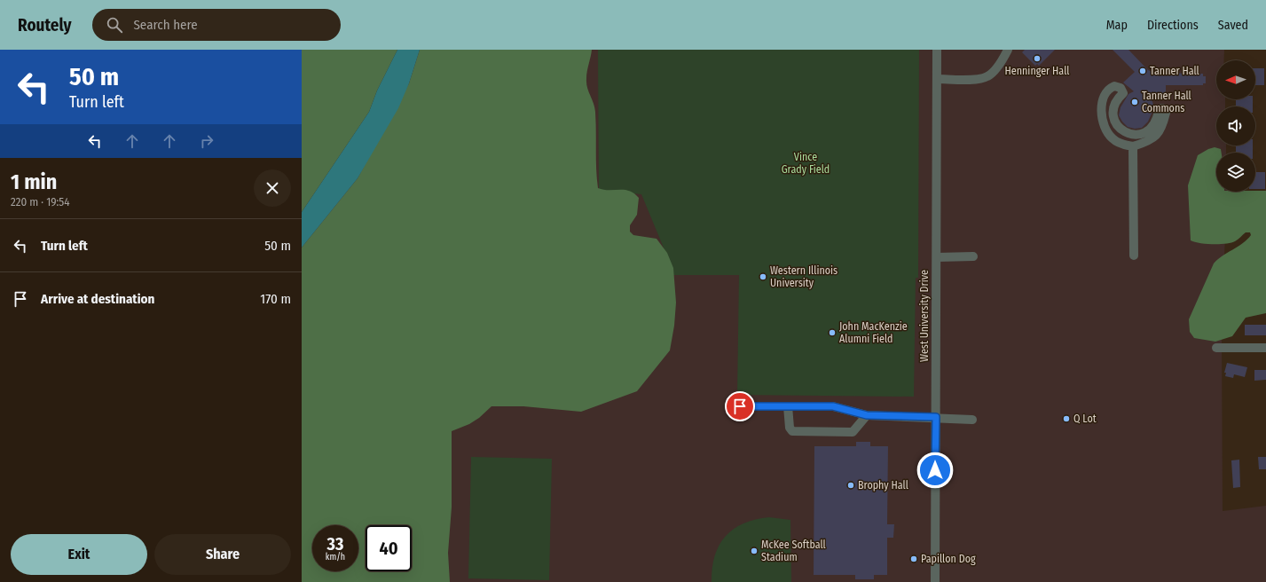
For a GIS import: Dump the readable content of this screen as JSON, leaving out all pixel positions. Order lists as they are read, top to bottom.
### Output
{
  "streets": {
    "street": ["West University Drive"]
  },
  "parks": ["Vince Grady Field"],
  "places": [
    "Henninger Hall",
    "Tanner Hall",
    "Tanner Hall Commons",
    "Western Illinois University",
    "John MacKenzie Alumni Field",
    "Q Lot",
    "Brophy Hall",
    "McKee Softball Stadium",
    "Papillon Dog"
  ],
  "north": "left",
  "page": {
    "header": "Routely",
    "search": "Search here",
    "nav": ["Map", "Directions", "Saved"],
    "turn": ["50 m", "Turn left"],
    "heading": ["1 min", "220 m · 19:54"],
    "list": [
      {
        "name": "Turn left",
        "value": "50 m"
      },
      {
        "name": "Arrive at destination",
        "value": "170 m"
      }
    ],
    "speed": "33 km/h",
    "limit": "40",
    "buttons": ["Exit", "Share"]
  }
}
